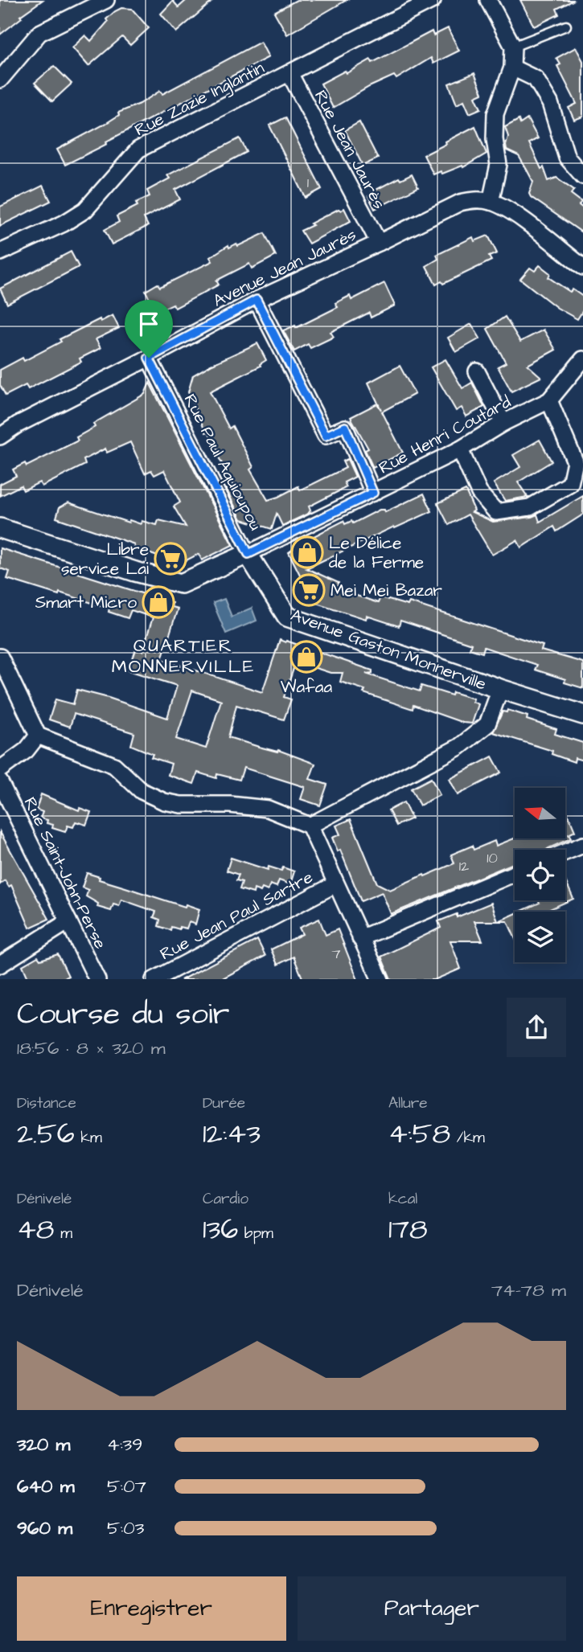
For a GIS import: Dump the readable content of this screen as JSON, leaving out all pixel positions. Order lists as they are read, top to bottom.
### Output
{
  "streets": {
    "street": [
      "Rue Zazie Inglantin",
      "Rue Jean Jaurès",
      "Avenue Jean Jaurès",
      "Rue Henri Coutard",
      "Rue Paul Aquioupou",
      "Avenue Gaston Monnerville",
      "Rue Saint-John-Perse",
      "Rue Jean Paul Sartre"
    ]
  },
  "crossings": [
    ["Rue Zazie Inglantin", "Rue Jean Jaurès"],
    ["Rue Jean Jaurès", "Avenue Jean Jaurès"],
    ["Avenue Jean Jaurès", "Rue Paul Aquioupou"],
    ["Rue Henri Coutard", "Rue Paul Aquioupou"],
    ["Rue Henri Coutard", "Avenue Gaston Monnerville"],
    ["Rue Paul Aquioupou", "Avenue Gaston Monnerville"]
  ],
  "districts": ["QUARTIER MONNERVILLE"],
  "places": {
    "shop": ["Le Délice de la Ferme", "Smart Micro", "Wafaa"],
    "supermarket": ["Libre service Lai", "Mei Mei Bazar"]
  },
  "house_numbers": [
    "1",
    "10",
    "12",
    "7"
  ],
  "north": "left",
  "page": {
    "heading": ["Course du soir", "18:56 · 8 × 320 m"],
    "stats": [
      ["Distance", "2.56 km"],
      ["Durée", "12:43"],
      ["Allure", "4:58 /km"],
      ["Dénivelé", "48 m"],
      ["Cardio", "136 bpm"],
      ["kcal", "178"]
    ],
    "chart": ["Dénivelé", "74–78 m"],
    "list": [
      {
        "name": "320 m",
        "note": "4:39"
      },
      {
        "name": "640 m",
        "note": "5:07"
      },
      {
        "name": "960 m",
        "note": "5:03"
      }
    ],
    "buttons": ["Enregistrer", "Partager"]
  }
}
